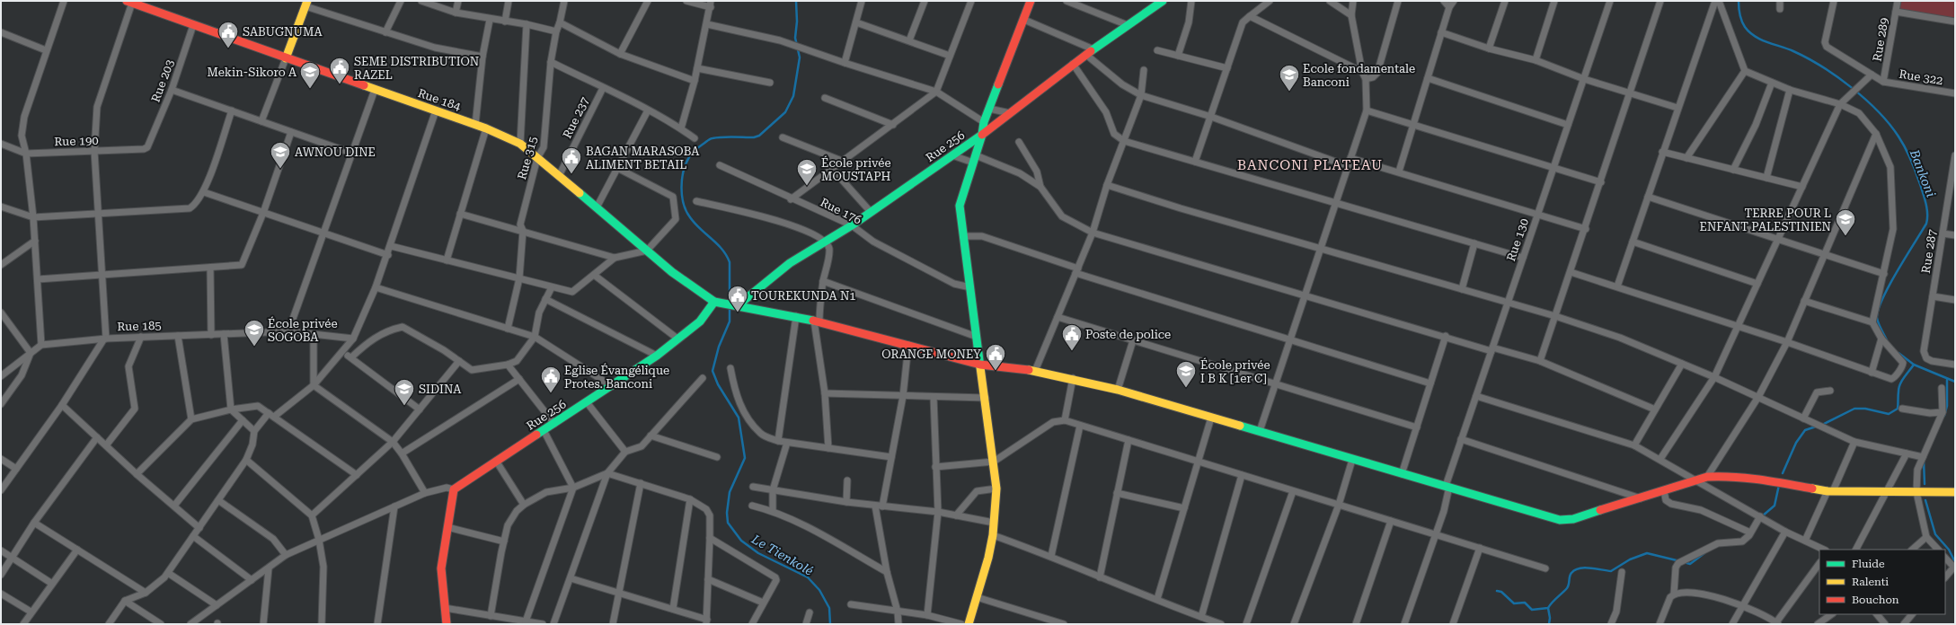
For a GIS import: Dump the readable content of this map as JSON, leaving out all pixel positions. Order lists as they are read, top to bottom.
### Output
{
  "streets": {
    "street": [
      "Rue 289",
      "Rue 322",
      "Rue 203",
      "Rue 184",
      "Rue 237",
      "Rue 190",
      "Rue 256",
      "Rue 315",
      "Rue 176",
      "Rue 130",
      "Rue 287",
      "Rue 185"
    ]
  },
  "crossings": [
    ["Rue 289", "Rue 322"],
    ["Rue 203", "Rue 184"],
    ["Rue 203", "Rue 190"],
    ["Rue 184", "Rue 237"],
    ["Rue 184", "Rue 256"],
    ["Rue 184", "Rue 315"],
    ["Rue 256", "Rue 176"]
  ],
  "districts": ["BANCONI PLATEAU"],
  "water": ["Bankoni", "Le Tienkolé"],
  "places": {
    "public building": [
      "SABUGNUMA",
      "SEME DISTRIBUTION RAZEL",
      "BAGAN MARASOBA ALIMENT BETAIL",
      "TOUREKUNDA N1",
      "Poste de police",
      "ORANGE MONEY",
      "Eglise Évangélique Protes. Banconi"
    ],
    "school or university": [
      "Mekin-Sikoro A",
      "Ecole fondamentale Banconi",
      "AWNOU DINE",
      "École privée MOUSTAPH",
      "TERRE POUR L ENFANT PALESTINIEN",
      "École privée SOGOBA",
      "École privée I B K [1er C]",
      "SIDINA"
    ]
  },
  "legend": ["Fluide", "Ralenti", "Bouchon"]
}
